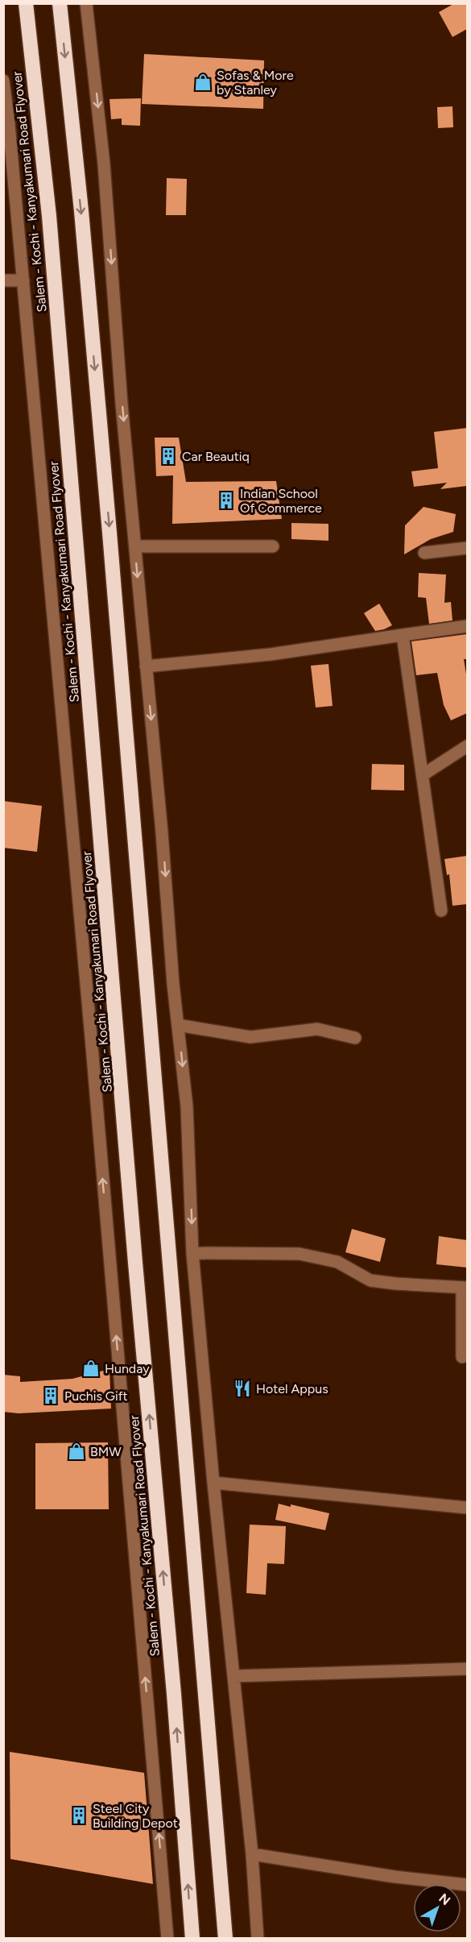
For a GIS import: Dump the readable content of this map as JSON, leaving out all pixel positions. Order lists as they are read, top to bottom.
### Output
{
  "streets": {
    "highway": ["Salem - Kochi - Kanyakumari Road Flyover"]
  },
  "places": {
    "shop": ["Sofas & More by Stanley", "Hunday", "BMW"],
    "building": [
      "Car Beautiq",
      "Indian School Of Commerce",
      "Puchis Gift",
      "Steel City Building Depot"
    ],
    "restaurant": ["Hotel Appus"]
  },
  "north": "top right"
}
